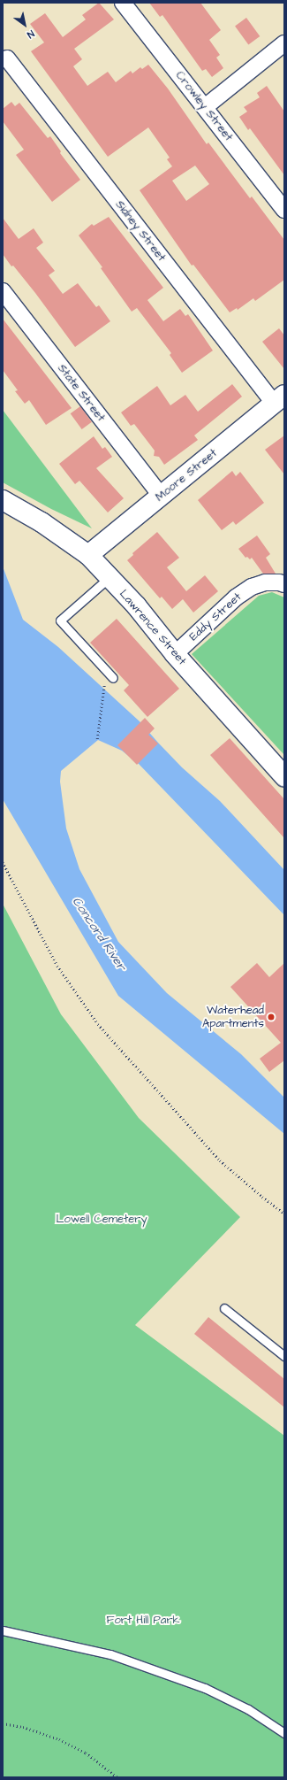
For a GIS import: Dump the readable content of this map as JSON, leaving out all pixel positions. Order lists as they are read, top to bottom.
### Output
{
  "streets": {
    "main road": ["Moore Street", "Lawrence Street"],
    "street": [
      "Crowley Street",
      "Sidney Street",
      "State Street",
      "Eddy Street"
    ]
  },
  "crossings": [
    ["Sidney Street", "Moore Street"],
    ["State Street", "Moore Street"],
    ["Moore Street", "Lawrence Street"],
    ["Eddy Street", "Lawrence Street"]
  ],
  "water": ["Concord River"],
  "parks": ["Lowell Cemetery", "Fort Hill Park"],
  "places": ["Waterhead Apartments"],
  "north": "bottom right"
}
